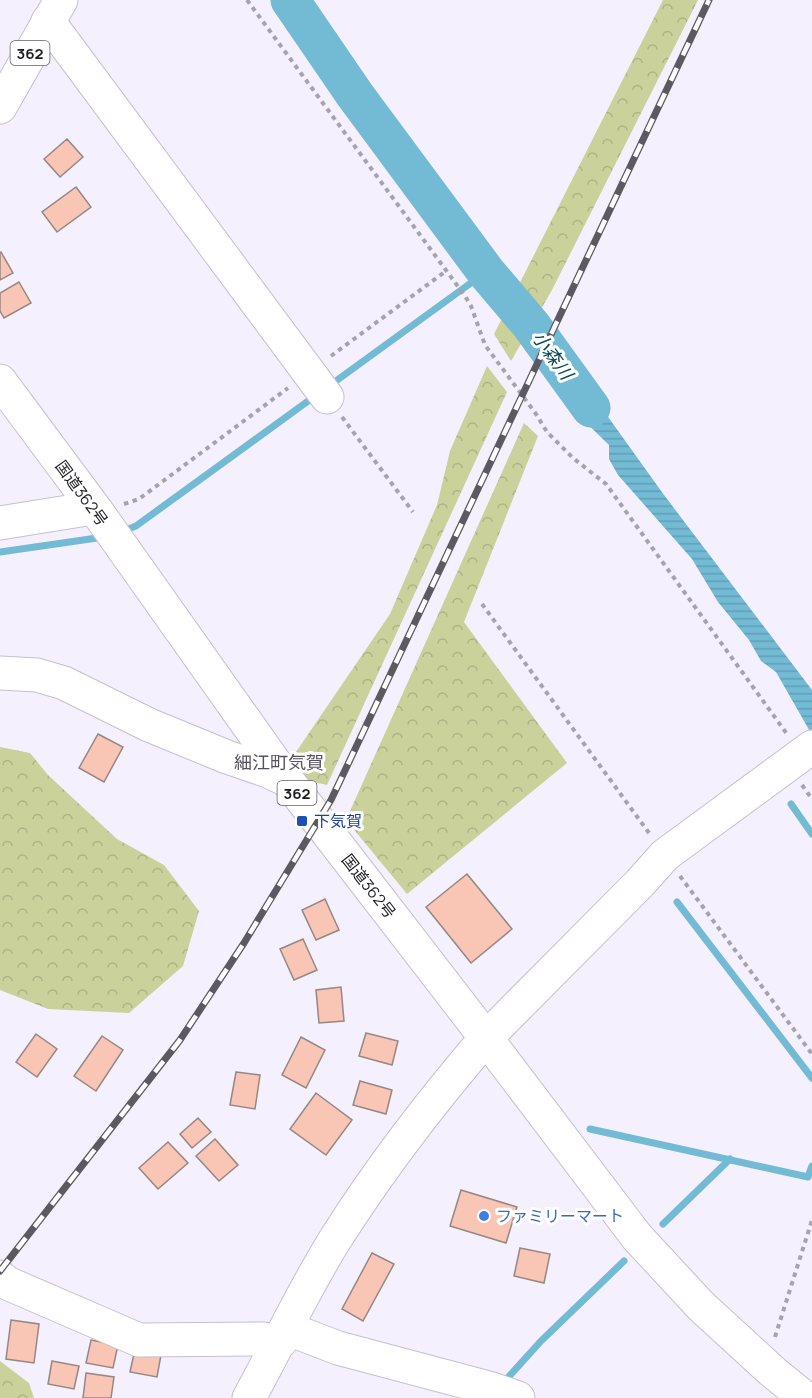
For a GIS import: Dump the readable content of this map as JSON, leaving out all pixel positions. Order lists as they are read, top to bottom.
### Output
{
  "streets": {
    "main road": ["362", "国道362号"]
  },
  "districts": ["細江町気賀"],
  "water": ["小森川"],
  "places": {
    "transit": ["下気賀"],
    "other": ["ファミリーマート"]
  }
}
